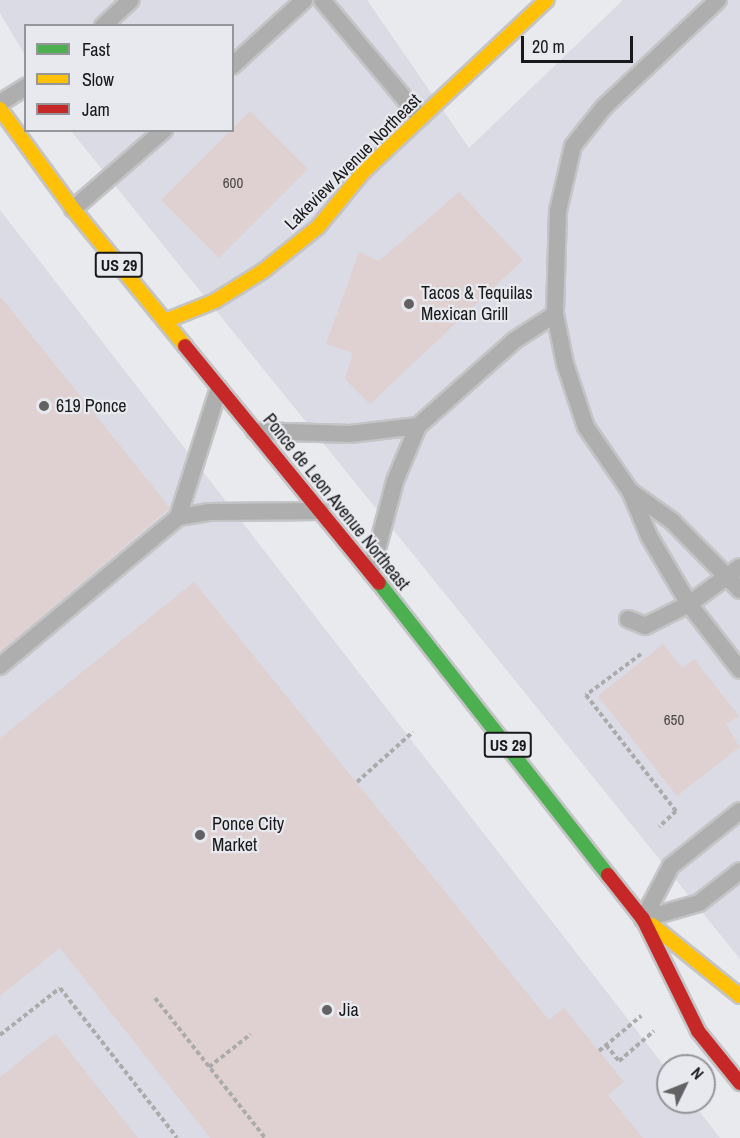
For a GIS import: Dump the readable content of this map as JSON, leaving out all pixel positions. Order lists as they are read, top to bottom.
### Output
{
  "streets": {
    "main road": ["Lakeview Avenue Northeast", "US 29", "Ponce de Leon Avenue Northeast"]
  },
  "crossings": [
    ["Lakeview Avenue Northeast", "Ponce de Leon Avenue Northeast"]
  ],
  "places": [
    "Tacos & Tequilas Mexican Grill",
    "619 Ponce",
    "Ponce City Market",
    "Jia"
  ],
  "house_numbers": ["600", "650"],
  "legend": ["Fast", "Slow", "Jam"],
  "scale_bar": "20 m",
  "north": "top right"
}
